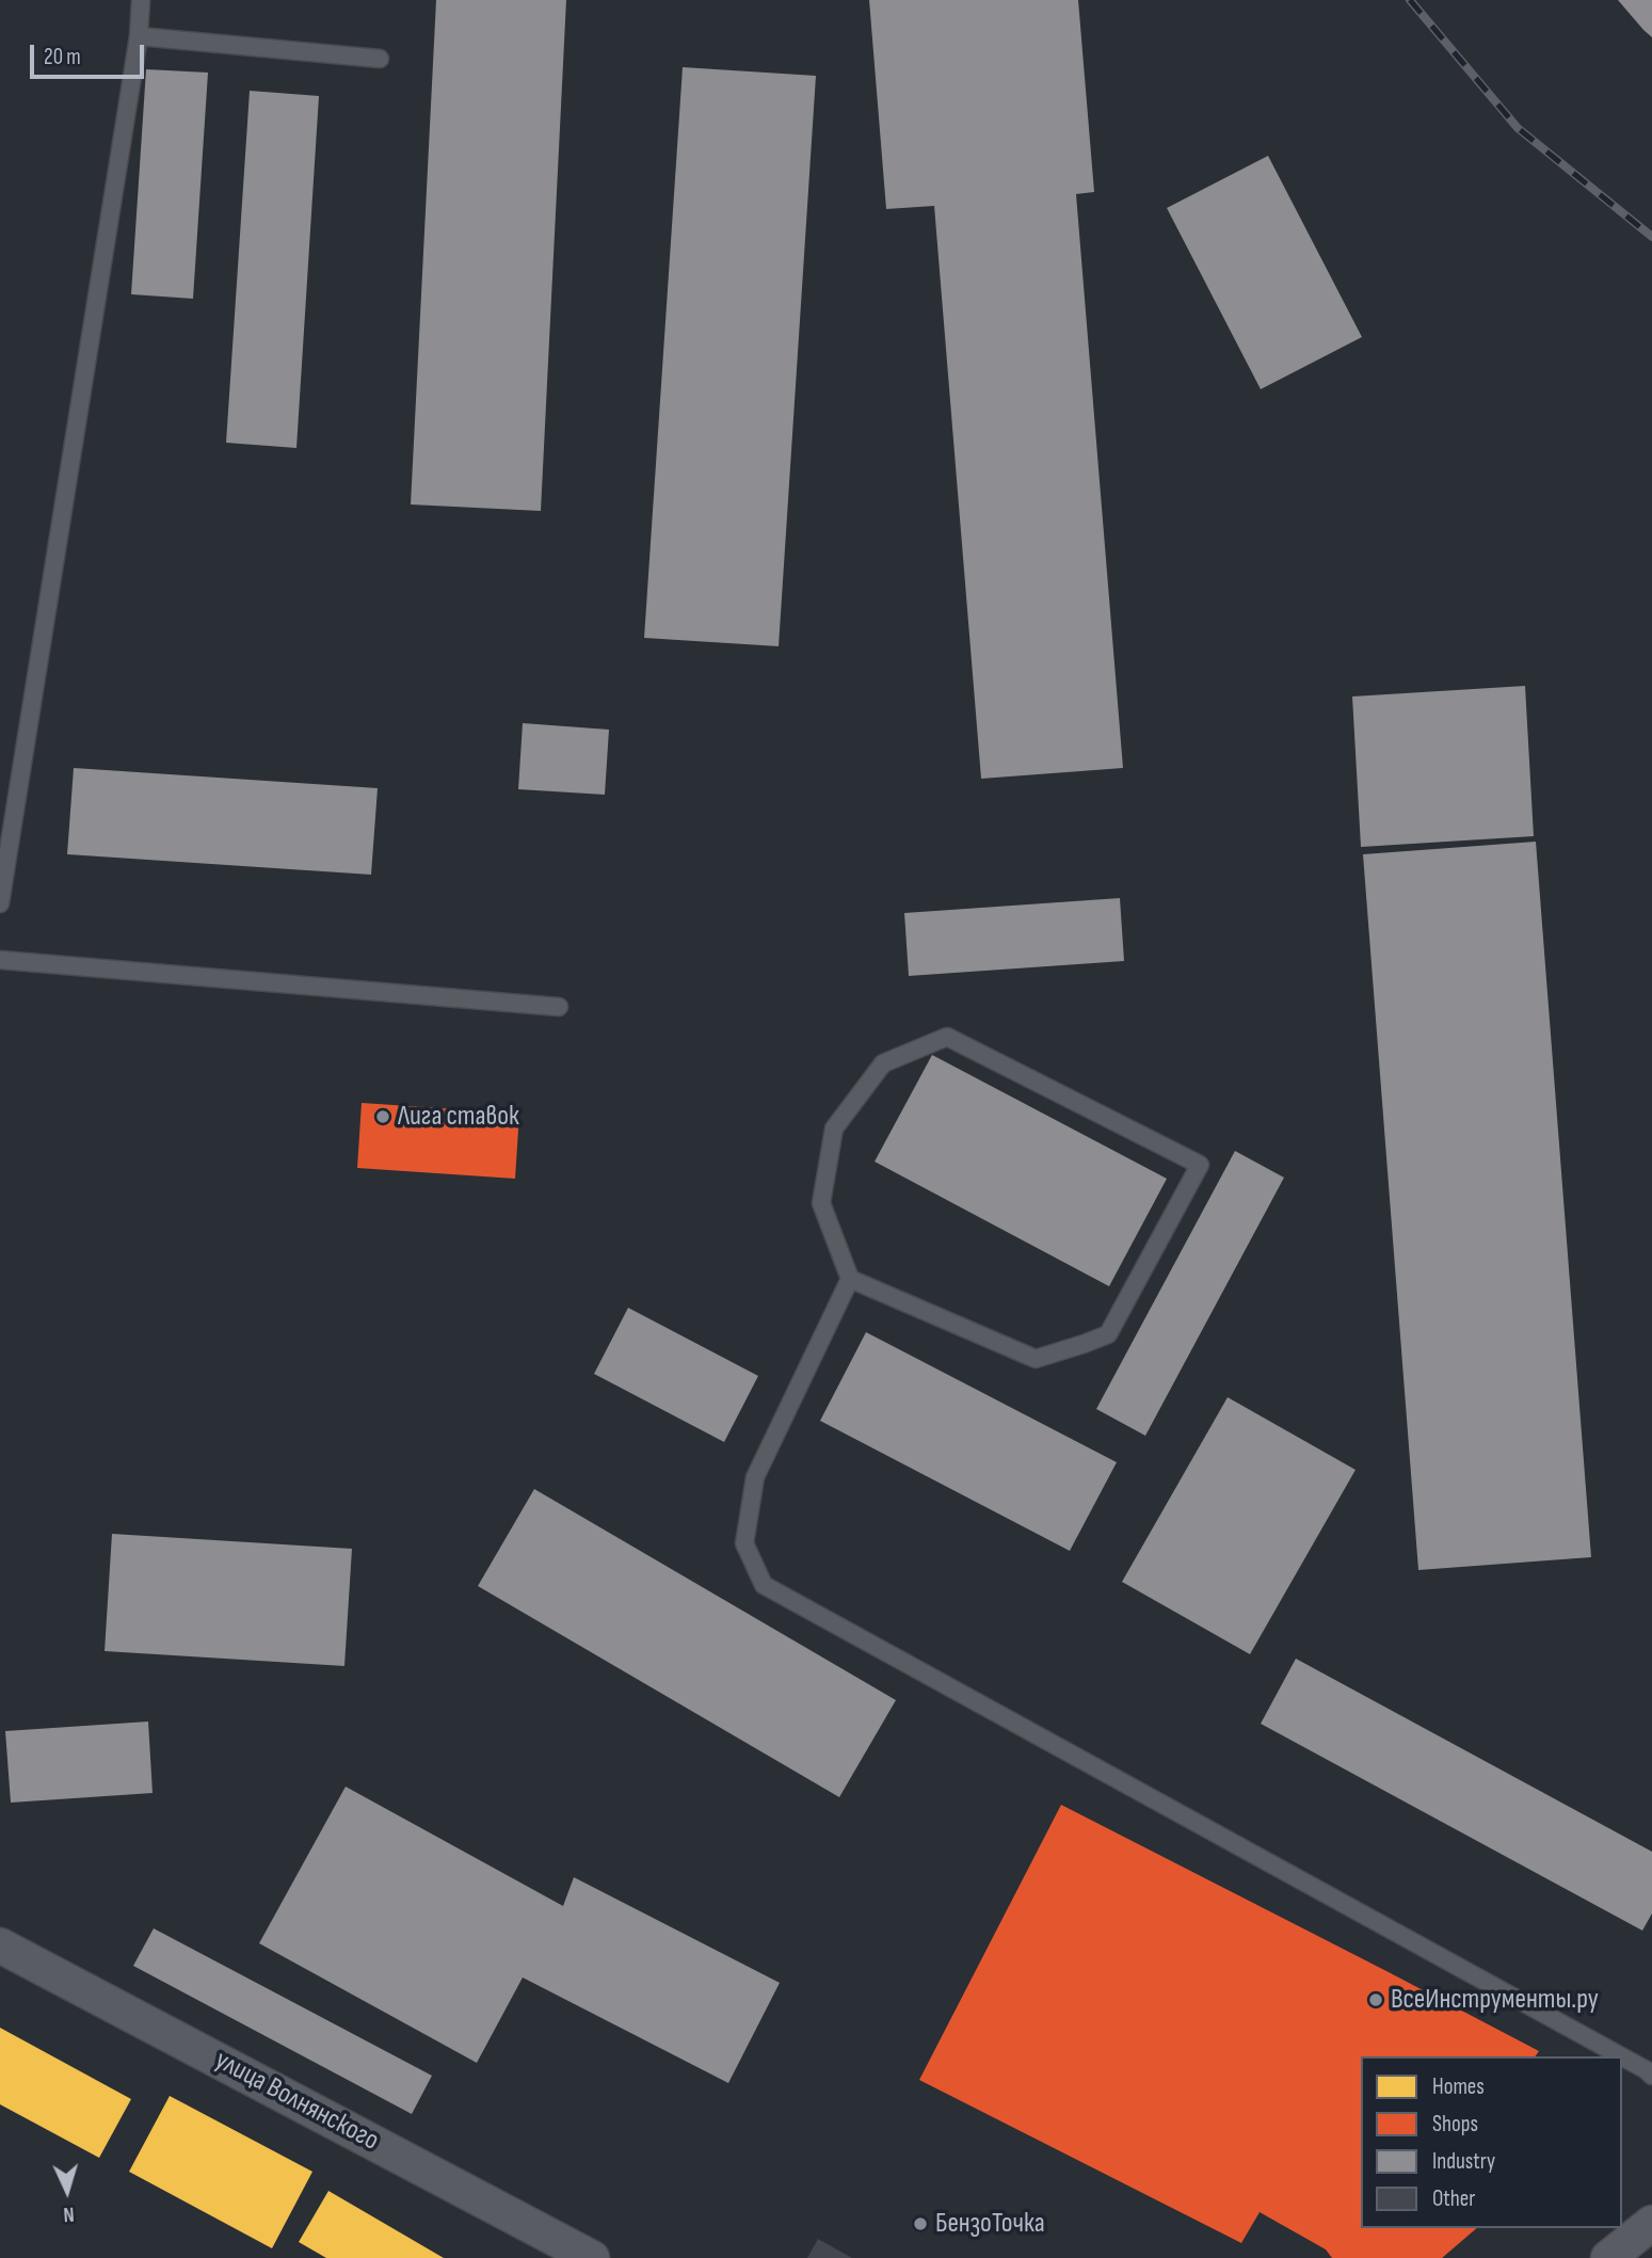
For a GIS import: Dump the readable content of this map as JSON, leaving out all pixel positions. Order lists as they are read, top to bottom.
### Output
{
  "streets": {
    "street": ["улица Волнянского"]
  },
  "places": ["Лига ставок", "ВсеИнструменты.ру", "БензоТочка"],
  "legend": [
    "Homes",
    "Shops",
    "Industry",
    "Other"
  ],
  "scale_bar": "20 m",
  "north": "bottom"
}
